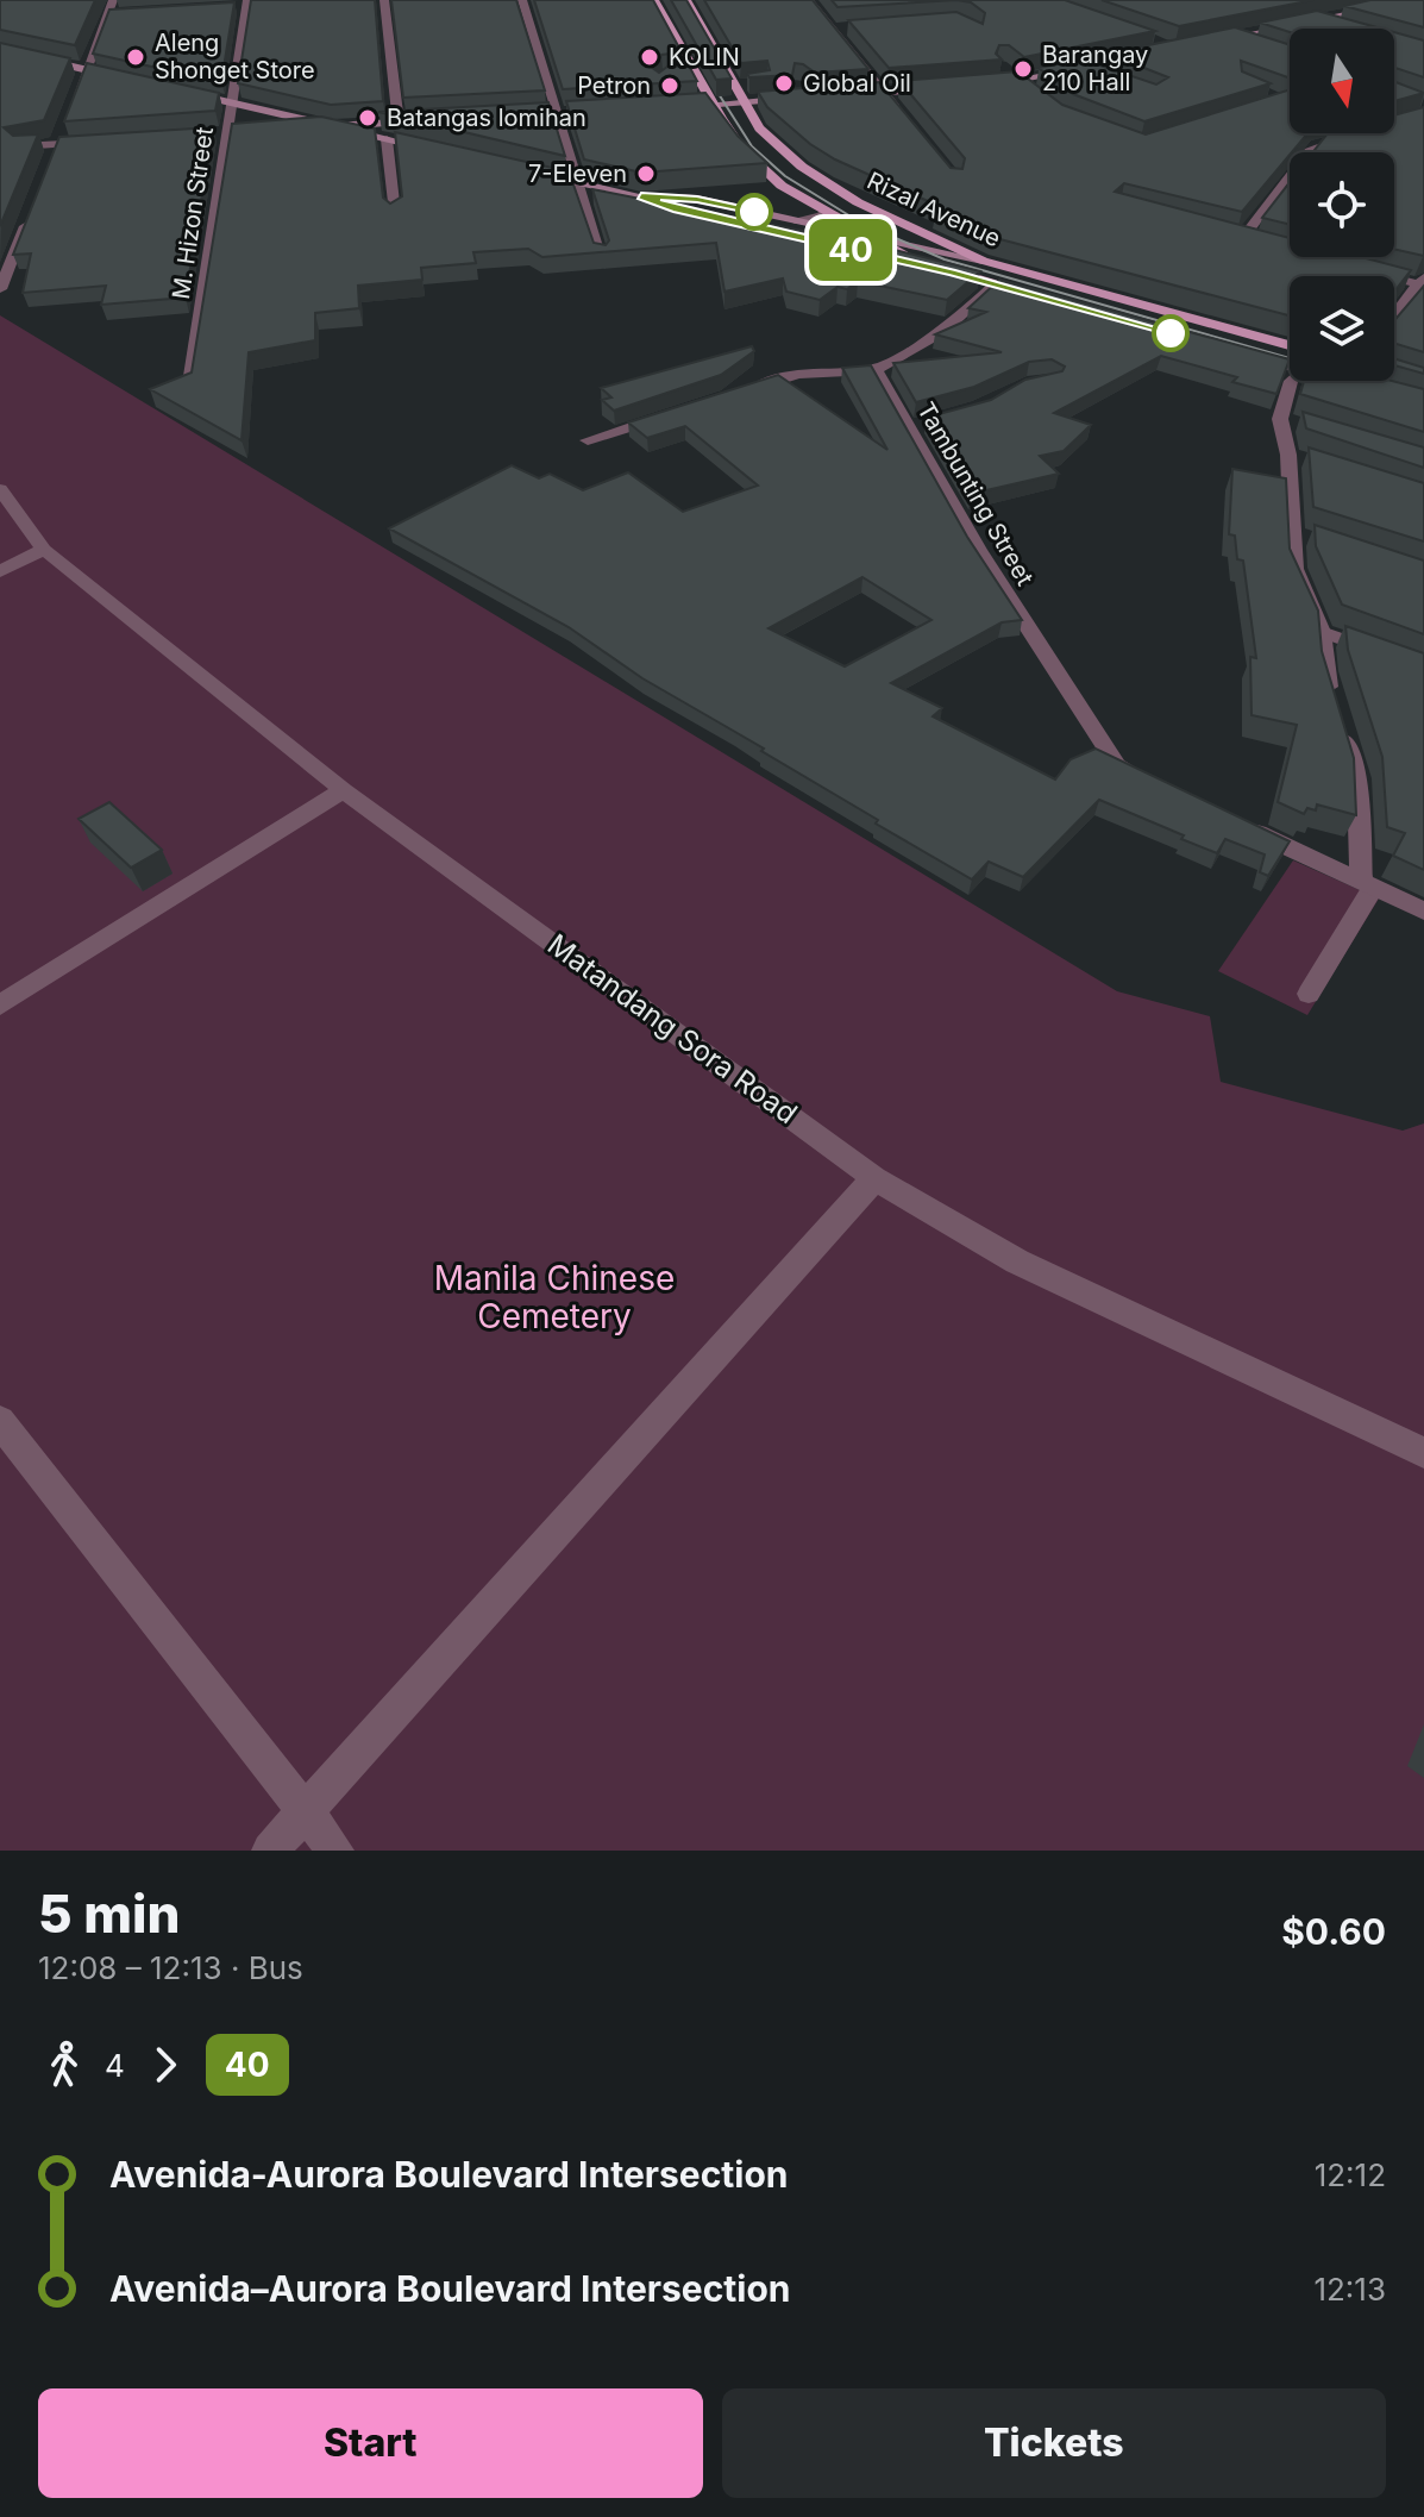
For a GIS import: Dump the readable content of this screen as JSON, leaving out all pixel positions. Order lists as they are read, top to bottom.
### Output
{
  "streets": {
    "main road": ["Rizal Avenue"],
    "street": ["M. Hizon Street", "Tambunting Street", "Matandang Sora Road"]
  },
  "parks": ["Manila Chinese Cemetery"],
  "places": [
    "Aleng Shonget Store",
    "KOLIN",
    "Barangay 210 Hall",
    "Global Oil",
    "Petron",
    "Batangas lomihan",
    "7-Eleven"
  ],
  "lines": ["bus line 40"],
  "north": "bottom",
  "page": {
    "on_map": "40",
    "heading": ["5 min", "12:08 – 12:13 · Bus", "$0.60"],
    "legs": ["4", "40"],
    "list": [
      {
        "name": "Avenida-Aurora Boulevard Intersection",
        "value": "12:12"
      },
      {
        "name": "Avenida–Aurora Boulevard Intersection",
        "value": "12:13"
      }
    ],
    "buttons": ["Start", "Tickets"]
  }
}
